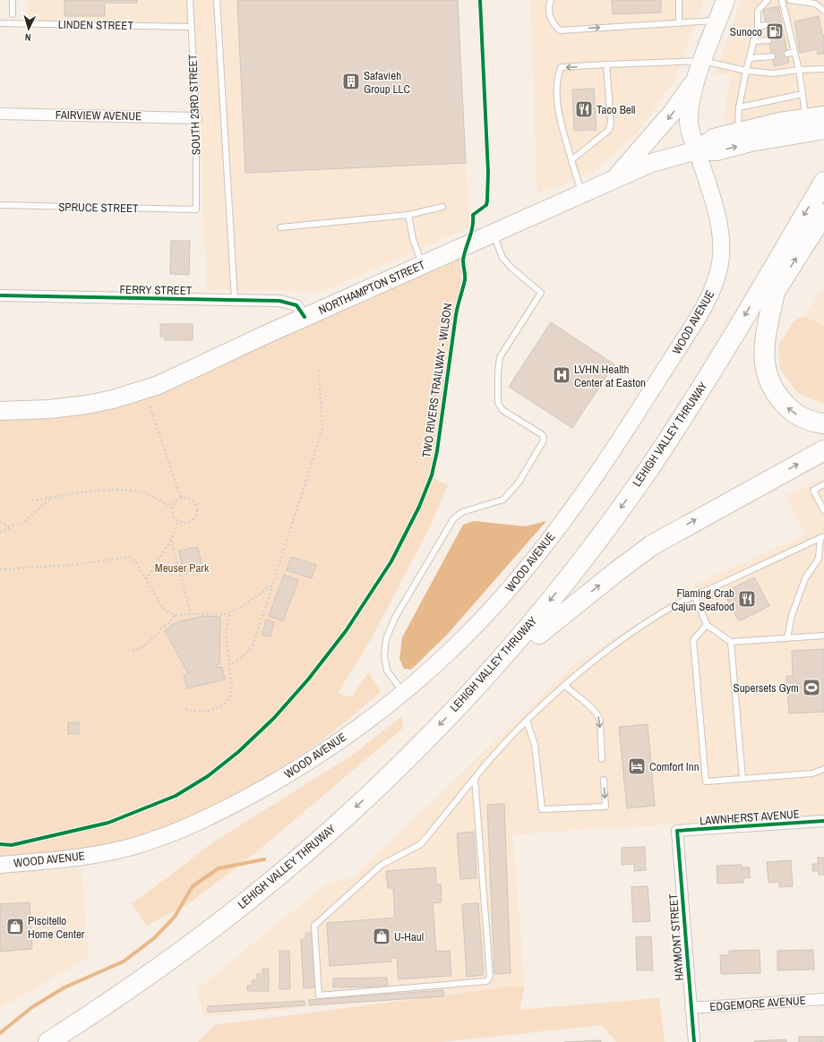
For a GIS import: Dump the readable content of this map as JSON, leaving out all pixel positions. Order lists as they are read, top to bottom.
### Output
{
  "streets": {
    "highway": ["LEHIGH VALLEY THRUWAY"],
    "main road": ["NORTHAMPTON STREET", "WOOD AVENUE"],
    "street": [
      "FAIRVIEW AVENUE",
      "FERRY STREET",
      "LAWNHERST AVENUE",
      "HAYMONT STREET",
      "EDGEMORE AVENUE"
    ],
    "lane": ["LINDEN STREET", "SOUTH 23RD STREET", "SPRUCE STREET"],
    "cycle path": ["TWO RIVERS TRAILWAY - WILSON"]
  },
  "crossings": [
    ["LINDEN STREET", "SOUTH 23RD STREET"],
    ["SOUTH 23RD STREET", "FAIRVIEW AVENUE"],
    ["SOUTH 23RD STREET", "SPRUCE STREET"],
    ["NORTHAMPTON STREET", "FERRY STREET"],
    ["NORTHAMPTON STREET", "WOOD AVENUE"],
    ["LAWNHERST AVENUE", "HAYMONT STREET"],
    ["HAYMONT STREET", "EDGEMORE AVENUE"]
  ],
  "parks": ["Meuser Park"],
  "places": {
    "fuel station": ["Sunoco"],
    "building": ["Safavieh Group LLC"],
    "restaurant": ["Taco Bell", "Flaming Crab Cajun Seafood"],
    "hospital": ["LVHN Health Center at Easton"],
    "sports": ["Supersets Gym"],
    "hotel": ["Comfort Inn"],
    "shop": ["Piscitello Home Center", "U-Haul"]
  },
  "north": "bottom"
}
